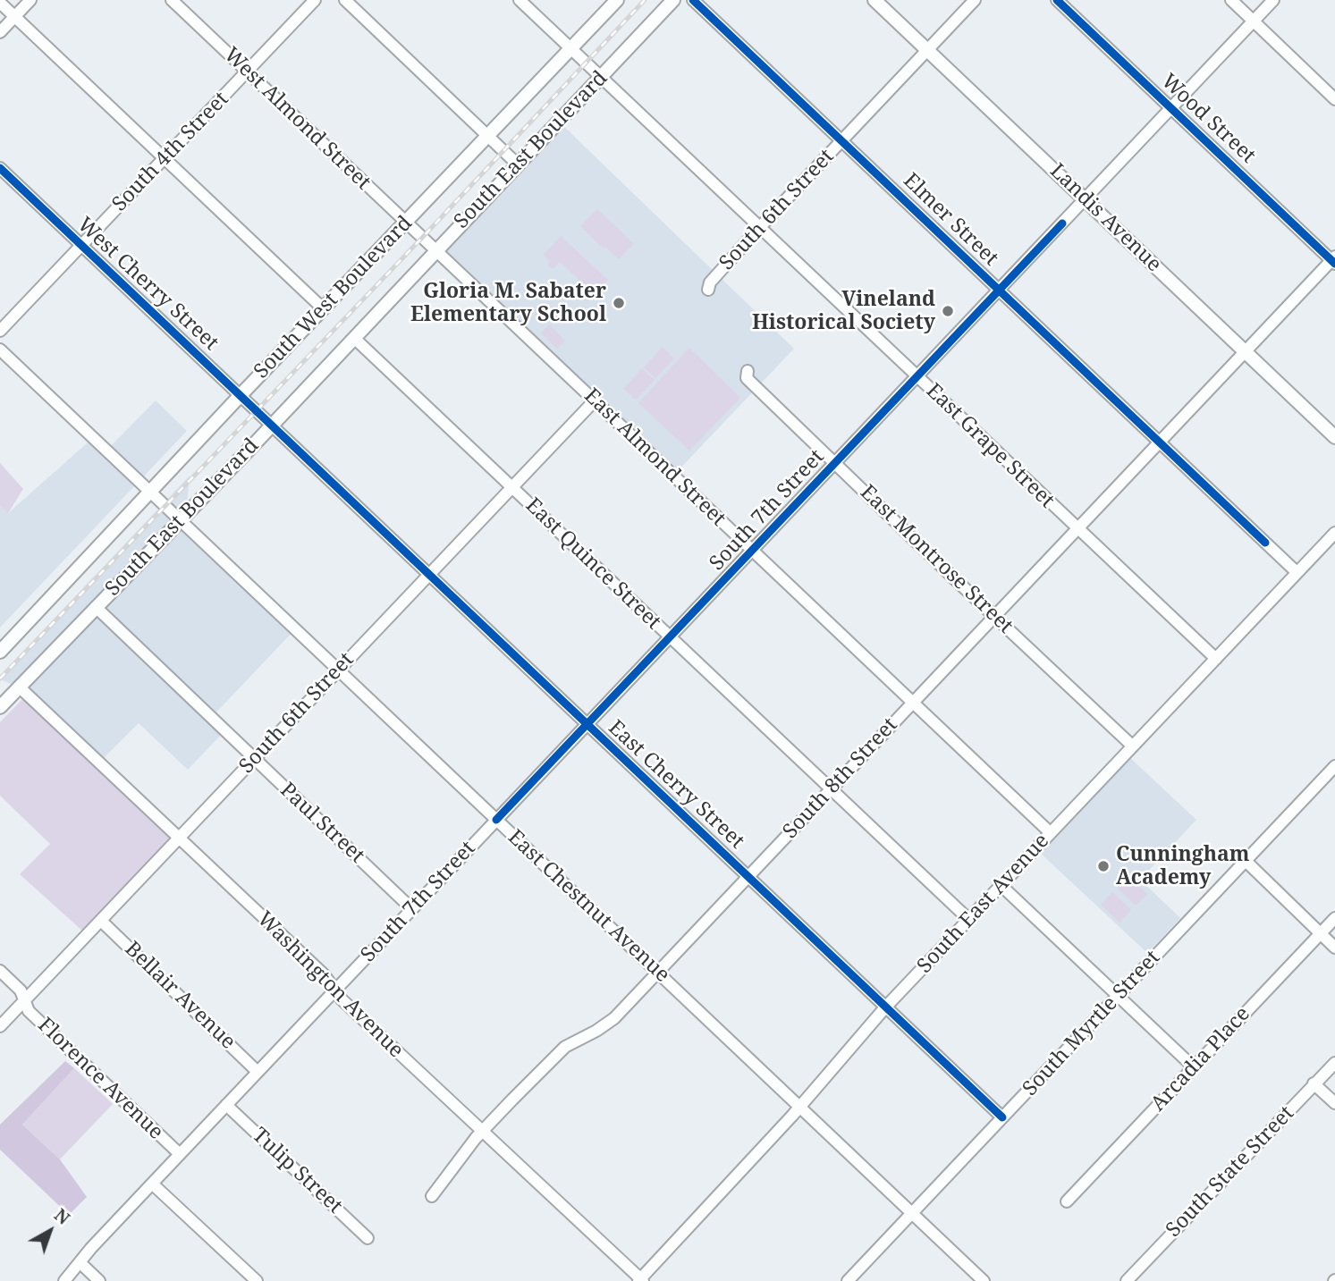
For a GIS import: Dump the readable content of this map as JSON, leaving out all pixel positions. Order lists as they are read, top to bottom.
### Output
{
  "streets": {
    "main road": ["South East Boulevard", "Landis Avenue", "South West Boulevard"],
    "street": [
      "West Almond Street",
      "Wood Street",
      "South 4th Street",
      "South 6th Street",
      "Elmer Street",
      "West Cherry Street",
      "East Grape Street",
      "East Almond Street",
      "South 7th Street",
      "East Montrose Street",
      "East Quince Street",
      "South 8th Street",
      "East Cherry Street",
      "Paul Street",
      "South East Avenue",
      "East Chestnut Avenue",
      "Washington Avenue",
      "Bellair Avenue",
      "South Myrtle Street",
      "Arcadia Place",
      "Florence Avenue",
      "Tulip Street",
      "South State Street"
    ]
  },
  "crossings": [
    ["West Almond Street", "South 4th Street"],
    ["West Almond Street", "South West Boulevard"],
    ["West Almond Street", "East Almond Street"],
    ["Wood Street", "South 7th Street"],
    ["Wood Street", "South 8th Street"],
    ["South East Boulevard", "West Cherry Street"],
    ["South East Boulevard", "East Grape Street"],
    ["South East Boulevard", "East Almond Street"],
    ["South East Boulevard", "East Quince Street"],
    ["South East Boulevard", "East Cherry Street"],
    ["South East Boulevard", "Paul Street"],
    ["South East Boulevard", "East Chestnut Avenue"],
    ["South East Boulevard", "Washington Avenue"],
    ["South 4th Street", "West Cherry Street"],
    ["South 6th Street", "Landis Avenue"],
    ["South 6th Street", "Elmer Street"],
    ["South 6th Street", "East Grape Street"],
    ["South 6th Street", "East Almond Street"],
    ["South 6th Street", "East Quince Street"],
    ["South 6th Street", "East Cherry Street"],
    ["South 6th Street", "Paul Street"],
    ["South 6th Street", "East Chestnut Avenue"],
    ["South 6th Street", "Washington Avenue"],
    ["South 6th Street", "Bellair Avenue"],
    ["South 6th Street", "Florence Avenue"],
    ["Landis Avenue", "South 7th Street"],
    ["Landis Avenue", "South 8th Street"],
    ["Elmer Street", "South 7th Street"],
    ["Elmer Street", "South 8th Street"],
    ["Elmer Street", "South East Avenue"],
    ["West Cherry Street", "South West Boulevard"],
    ["West Cherry Street", "East Cherry Street"],
    ["South West Boulevard", "East Grape Street"],
    ["South West Boulevard", "East Chestnut Avenue"],
    ["East Grape Street", "South 7th Street"],
    ["East Grape Street", "South 8th Street"],
    ["East Grape Street", "South East Avenue"],
    ["East Almond Street", "South 7th Street"],
    ["East Almond Street", "South 8th Street"],
    ["East Almond Street", "South East Avenue"],
    ["South 7th Street", "East Montrose Street"],
    ["South 7th Street", "East Quince Street"],
    ["South 7th Street", "East Cherry Street"],
    ["South 7th Street", "Paul Street"],
    ["South 7th Street", "East Chestnut Avenue"],
    ["South 7th Street", "Washington Avenue"],
    ["South 7th Street", "Bellair Avenue"],
    ["South 7th Street", "Florence Avenue"],
    ["South 7th Street", "Tulip Street"],
    ["East Montrose Street", "South 8th Street"],
    ["East Montrose Street", "South East Avenue"],
    ["East Quince Street", "South 8th Street"],
    ["East Quince Street", "South East Avenue"],
    ["South 8th Street", "East Cherry Street"],
    ["South 8th Street", "East Chestnut Avenue"],
    ["South 8th Street", "Washington Avenue"],
    ["East Cherry Street", "South East Avenue"],
    ["East Cherry Street", "South Myrtle Street"],
    ["South East Avenue", "East Chestnut Avenue"],
    ["South East Avenue", "Washington Avenue"],
    ["East Chestnut Avenue", "South Myrtle Street"]
  ],
  "places": ["Gloria M. Sabater Elementary School", "Vineland Historical Society", "Cunningham Academy"],
  "north": "top right"
}
